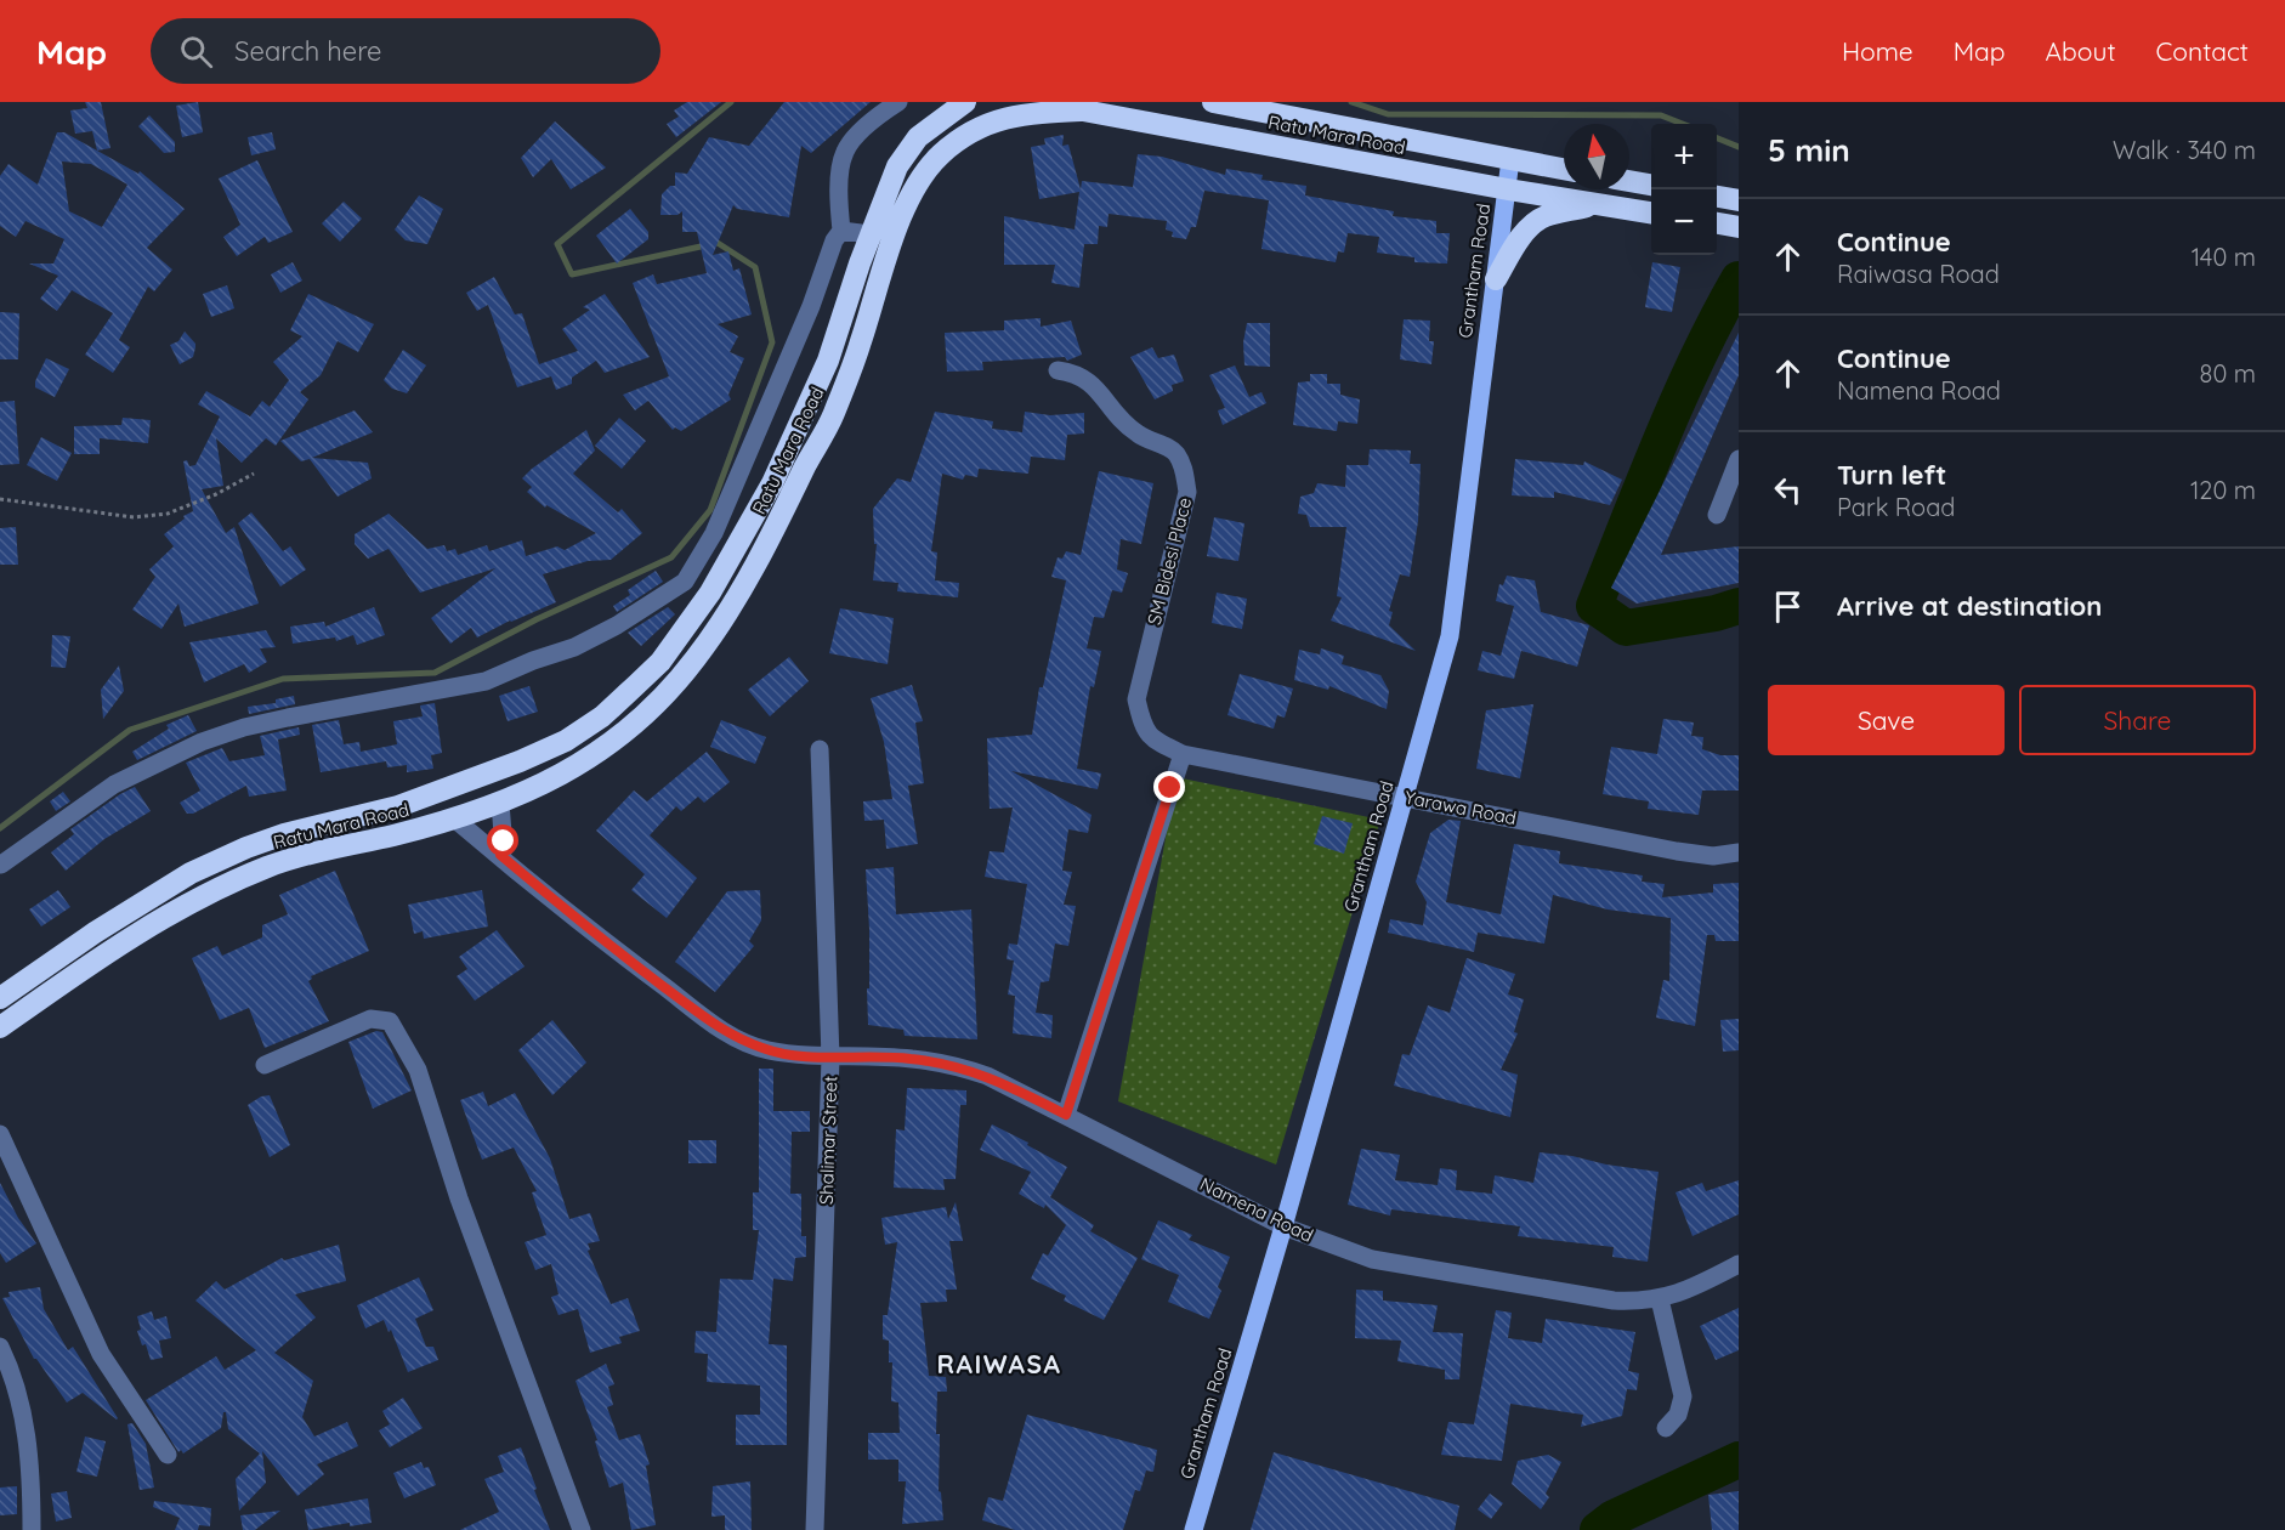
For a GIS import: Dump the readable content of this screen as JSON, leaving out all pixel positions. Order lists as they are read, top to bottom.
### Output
{
  "streets": {
    "highway": ["Ratu Mara Road"],
    "main road": ["Grantham Road"],
    "street": [
      "SM Bidesi Place",
      "Yarawa Road",
      "Shalimar Street",
      "Namena Road"
    ]
  },
  "crossings": [
    ["Ratu Mara Road", "Grantham Road"],
    ["Ratu Mara Road", "Namena Road"],
    ["Grantham Road", "Yarawa Road"],
    ["Grantham Road", "Namena Road"],
    ["SM Bidesi Place", "Yarawa Road"],
    ["Shalimar Street", "Namena Road"]
  ],
  "districts": ["RAIWASA"],
  "north": "top",
  "page": {
    "header": "Map",
    "search": "Search here",
    "nav": [
      "Home",
      "Map",
      "About",
      "Contact"
    ],
    "heading": ["5 min", "Walk · 340 m"],
    "map_buttons": ["+", "−"],
    "list": [
      ["Continue", "Raiwasa Road", "140 m"],
      ["Continue", "Namena Road", "80 m"],
      ["Turn left", "Park Road", "120 m"],
      "Arrive at destination"
    ],
    "buttons": ["Save", "Share"]
  }
}
